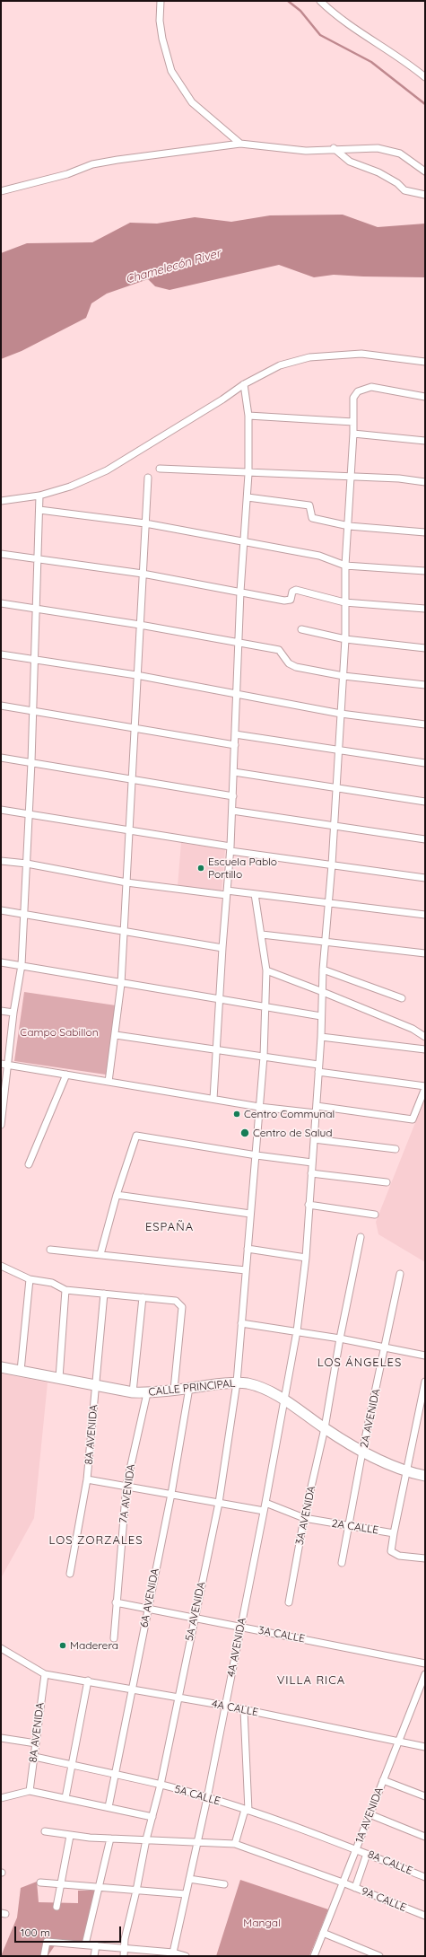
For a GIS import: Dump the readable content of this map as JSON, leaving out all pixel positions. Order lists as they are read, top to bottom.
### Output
{
  "streets": {
    "street": [
      "CALLE PRINCIPAL",
      "2A AVENIDA",
      "8A AVENIDA",
      "7A AVENIDA",
      "3A AVENIDA",
      "2A CALLE",
      "6A AVENIDA",
      "5A AVENIDA",
      "3A CALLE",
      "4A AVENIDA",
      "4A CALLE",
      "5A CALLE",
      "1A AVENIDA",
      "8A CALLE",
      "9A CALLE"
    ]
  },
  "crossings": [
    ["CALLE PRINCIPAL", "2A AVENIDA"],
    ["CALLE PRINCIPAL", "8A AVENIDA"],
    ["CALLE PRINCIPAL", "7A AVENIDA"],
    ["CALLE PRINCIPAL", "3A AVENIDA"],
    ["CALLE PRINCIPAL", "6A AVENIDA"],
    ["CALLE PRINCIPAL", "5A AVENIDA"],
    ["CALLE PRINCIPAL", "4A AVENIDA"],
    ["2A AVENIDA", "2A CALLE"],
    ["8A AVENIDA", "4A CALLE"],
    ["8A AVENIDA", "5A CALLE"],
    ["7A AVENIDA", "3A CALLE"],
    ["3A AVENIDA", "2A CALLE"],
    ["2A CALLE", "4A AVENIDA"],
    ["6A AVENIDA", "3A CALLE"],
    ["6A AVENIDA", "4A CALLE"],
    ["6A AVENIDA", "5A CALLE"],
    ["5A AVENIDA", "3A CALLE"],
    ["5A AVENIDA", "4A CALLE"],
    ["5A AVENIDA", "5A CALLE"],
    ["5A AVENIDA", "9A CALLE"],
    ["3A CALLE", "4A AVENIDA"],
    ["4A AVENIDA", "4A CALLE"],
    ["4A AVENIDA", "5A CALLE"],
    ["4A AVENIDA", "9A CALLE"],
    ["4A CALLE", "1A AVENIDA"],
    ["5A CALLE", "1A AVENIDA"],
    ["5A CALLE", "8A CALLE"],
    ["1A AVENIDA", "8A CALLE"],
    ["1A AVENIDA", "9A CALLE"]
  ],
  "districts": [
    "ESPAÑA",
    "LOS ÁNGELES",
    "LOS ZORZALES",
    "VILLA RICA"
  ],
  "water": ["Chamelecón River"],
  "parks": ["Campo Sabillon", "Mangal"],
  "places": [
    "Escuela Pablo Portillo",
    "Centro Communal",
    "Centro de Salud",
    "Maderera"
  ],
  "scale_bar": "100 m"
}
